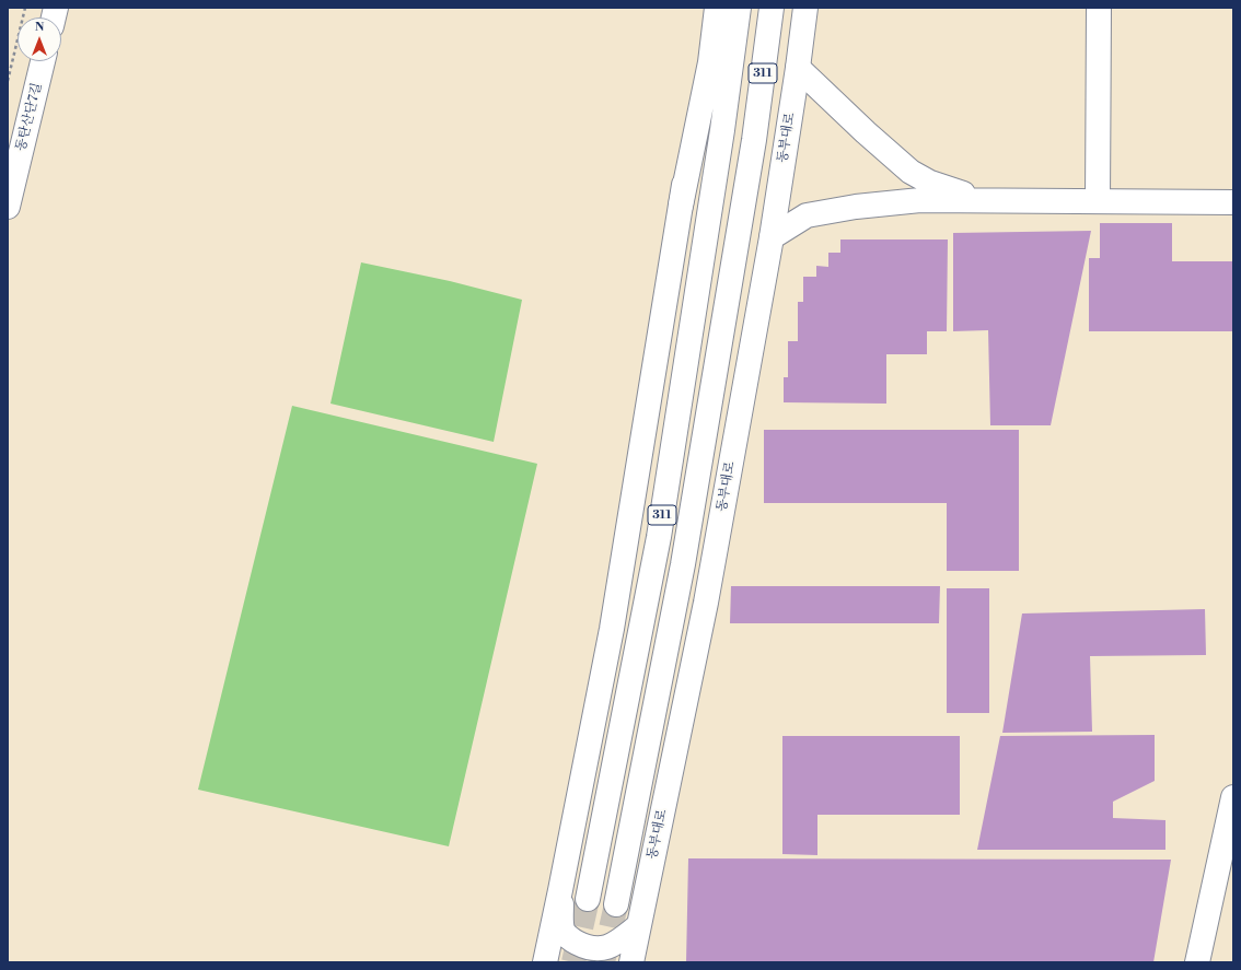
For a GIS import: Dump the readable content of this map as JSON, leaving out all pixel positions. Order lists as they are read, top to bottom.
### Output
{
  "streets": {
    "main road": ["311", "동탄산단7길", "동부대로"]
  },
  "north": "top"
}
